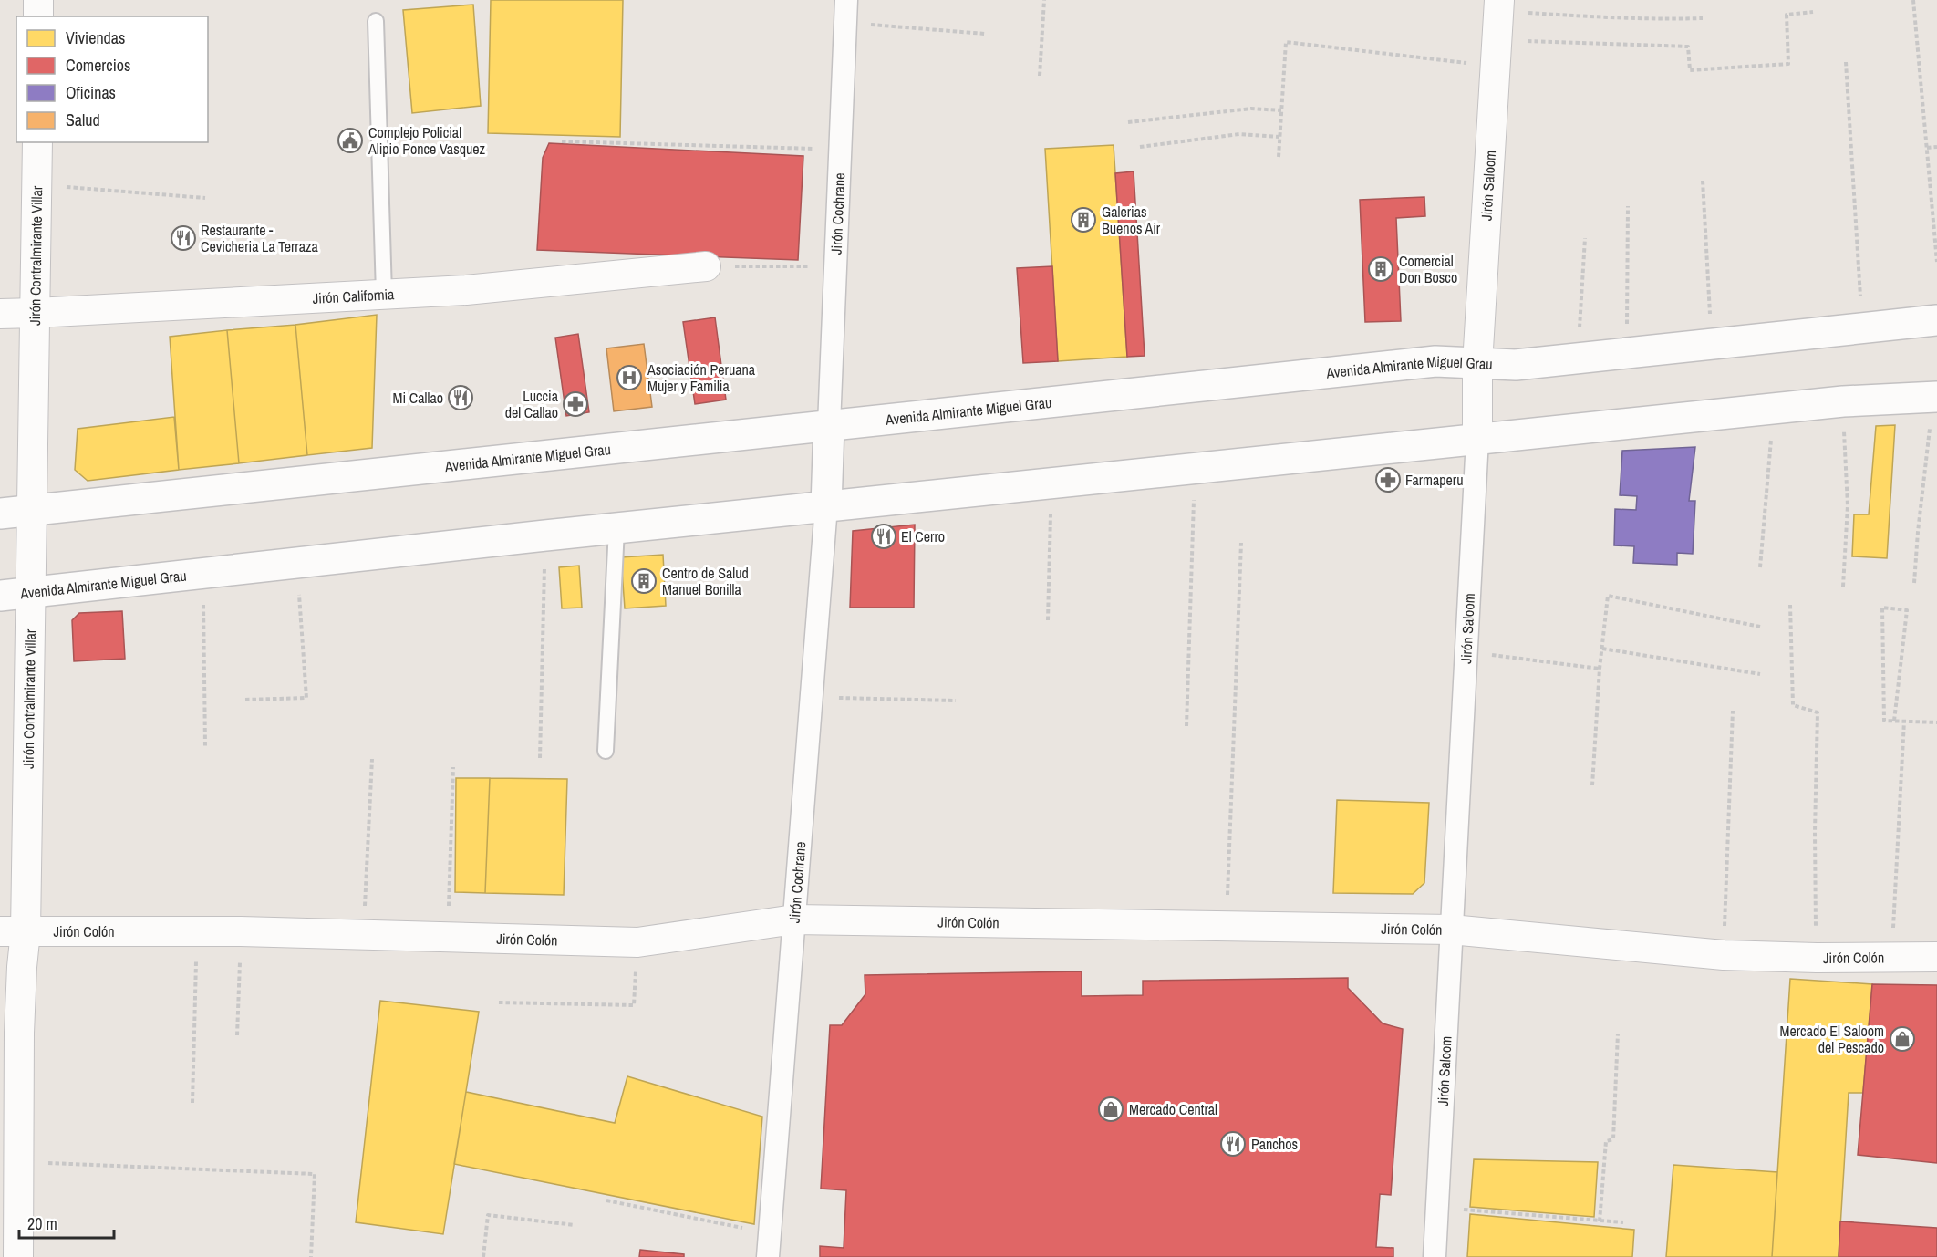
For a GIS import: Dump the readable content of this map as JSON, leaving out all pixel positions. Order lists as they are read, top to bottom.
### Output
{
  "streets": {
    "main road": ["Avenida Almirante Miguel Grau"],
    "street": [
      "Jirón Saloom",
      "Jirón Cochrane",
      "Jirón Contralmirante Villar",
      "Jirón California",
      "Jirón Colón"
    ]
  },
  "crossings": [
    ["Jirón Saloom", "Avenida Almirante Miguel Grau"],
    ["Jirón Saloom", "Jirón Colón"],
    ["Jirón Cochrane", "Avenida Almirante Miguel Grau"],
    ["Jirón Cochrane", "Jirón Colón"],
    ["Jirón Contralmirante Villar", "Jirón California"],
    ["Jirón Contralmirante Villar", "Avenida Almirante Miguel Grau"],
    ["Jirón Contralmirante Villar", "Jirón Colón"]
  ],
  "places": {
    "public building": ["Complejo Policial Alipio Ponce Vasquez"],
    "building": ["Galerias Buenos Air", "Comercial Don Bosco", "Centro de Salud Manuel Bonilla"],
    "restaurant": [
      "Restaurante - Cevicheria La Terraza",
      "Mi Callao",
      "El Cerro",
      "Panchos"
    ],
    "hospital": ["Asociación Peruana Mujer y Familia"],
    "pharmacy": ["Luccia del Callao", "Farmaperu"],
    "shop": ["Mercado El Saloom del Pescado", "Mercado Central"]
  },
  "legend": [
    "Viviendas",
    "Comercios",
    "Oficinas",
    "Salud"
  ],
  "scale_bar": "20 m"
}
